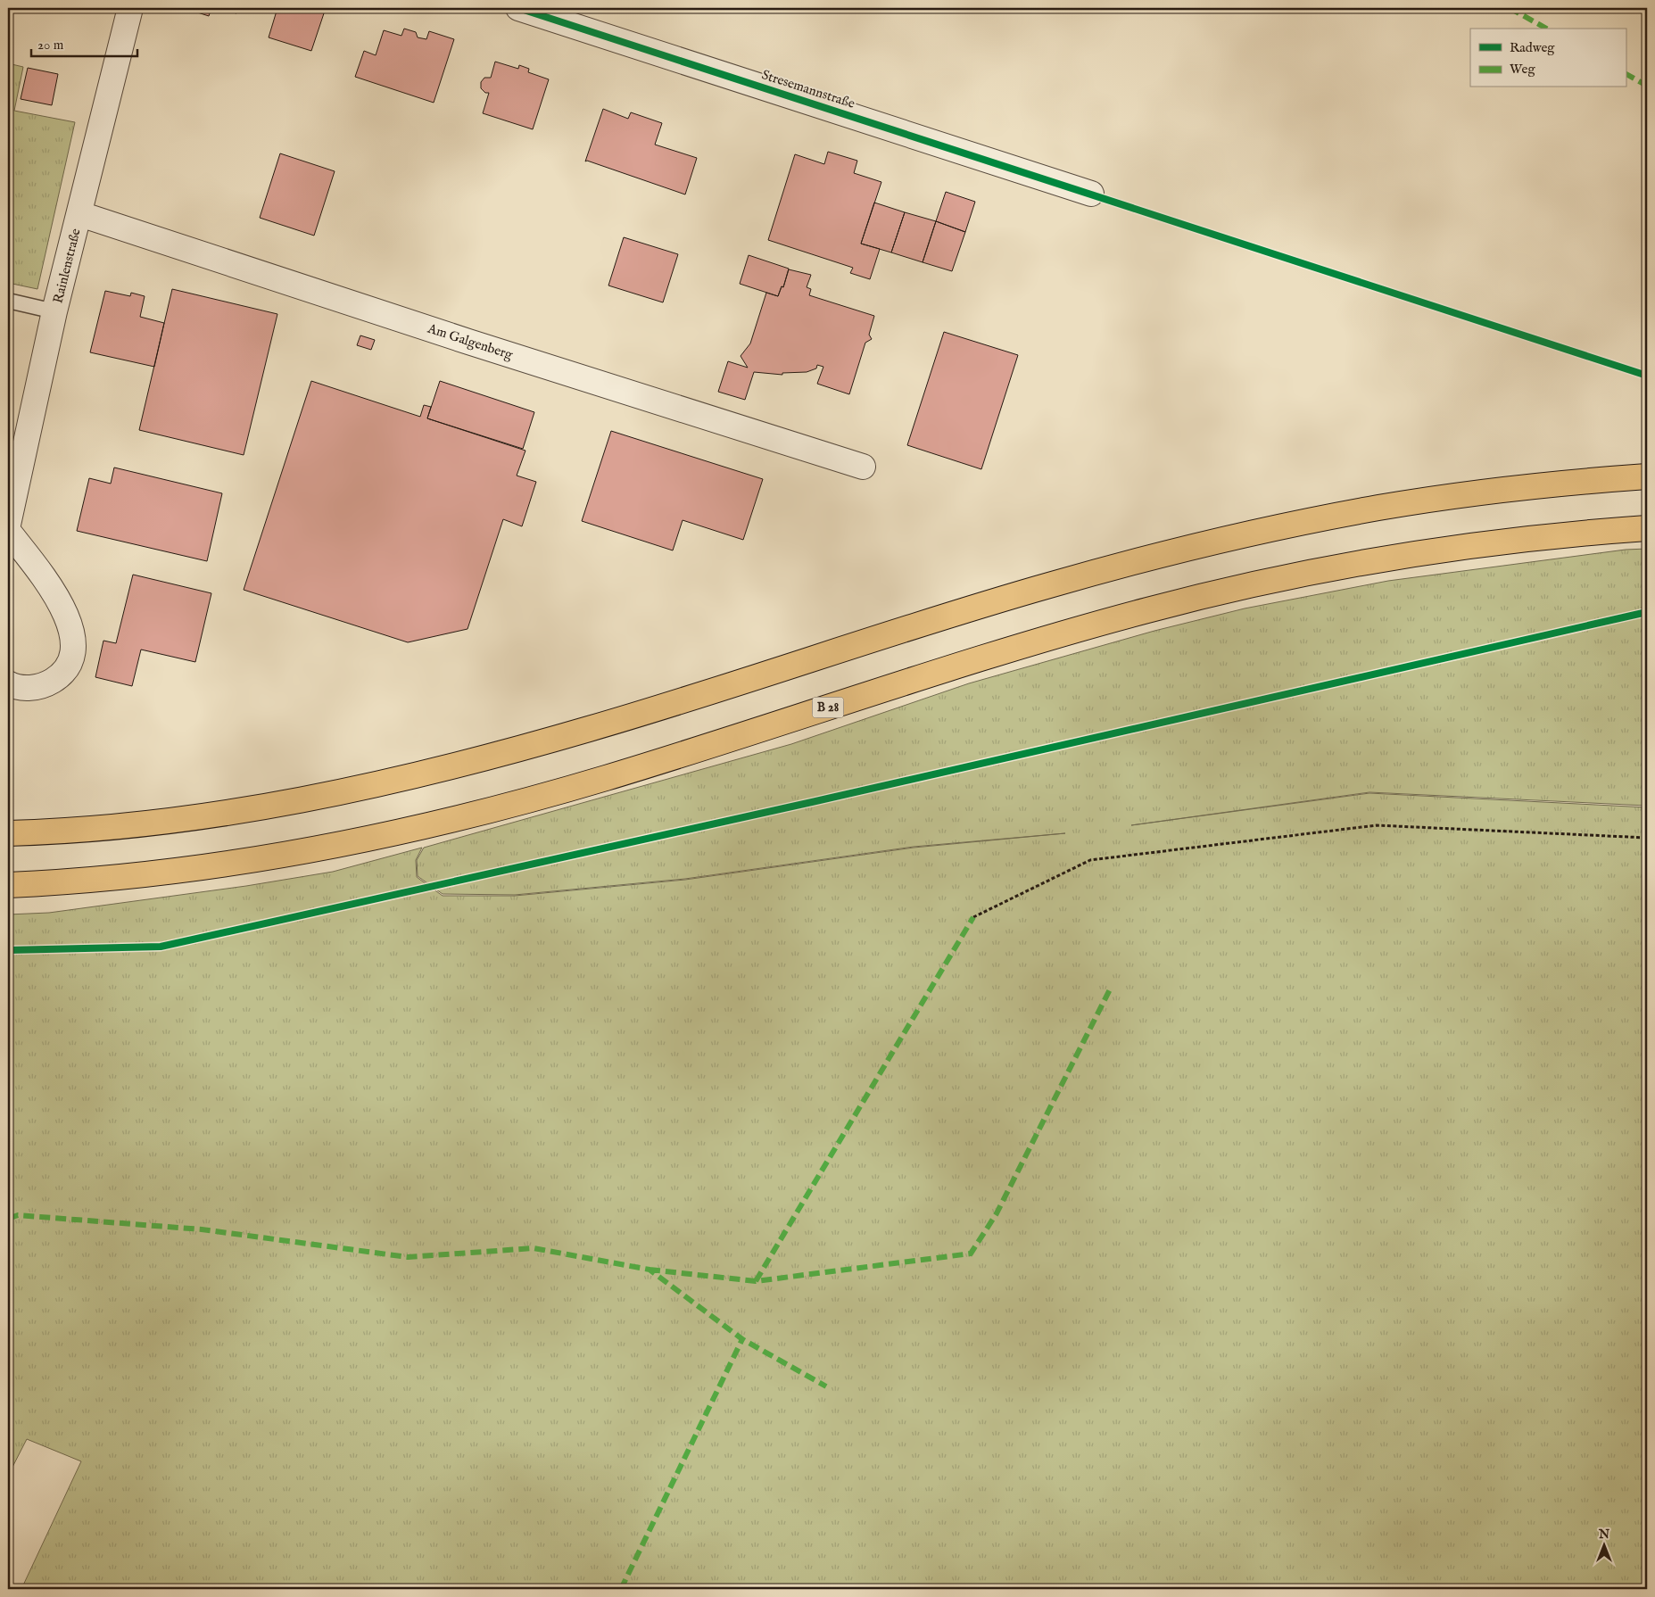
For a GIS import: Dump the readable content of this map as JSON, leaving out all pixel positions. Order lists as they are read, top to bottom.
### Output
{
  "streets": {
    "highway": ["B 28"],
    "street": ["Stresemannstraße", "Rainlenstraße", "Am Galgenberg"]
  },
  "crossings": [
    ["Rainlenstraße", "Am Galgenberg"]
  ],
  "legend": ["Radweg", "Weg"],
  "scale_bar": "20 m",
  "north": "top"
}
